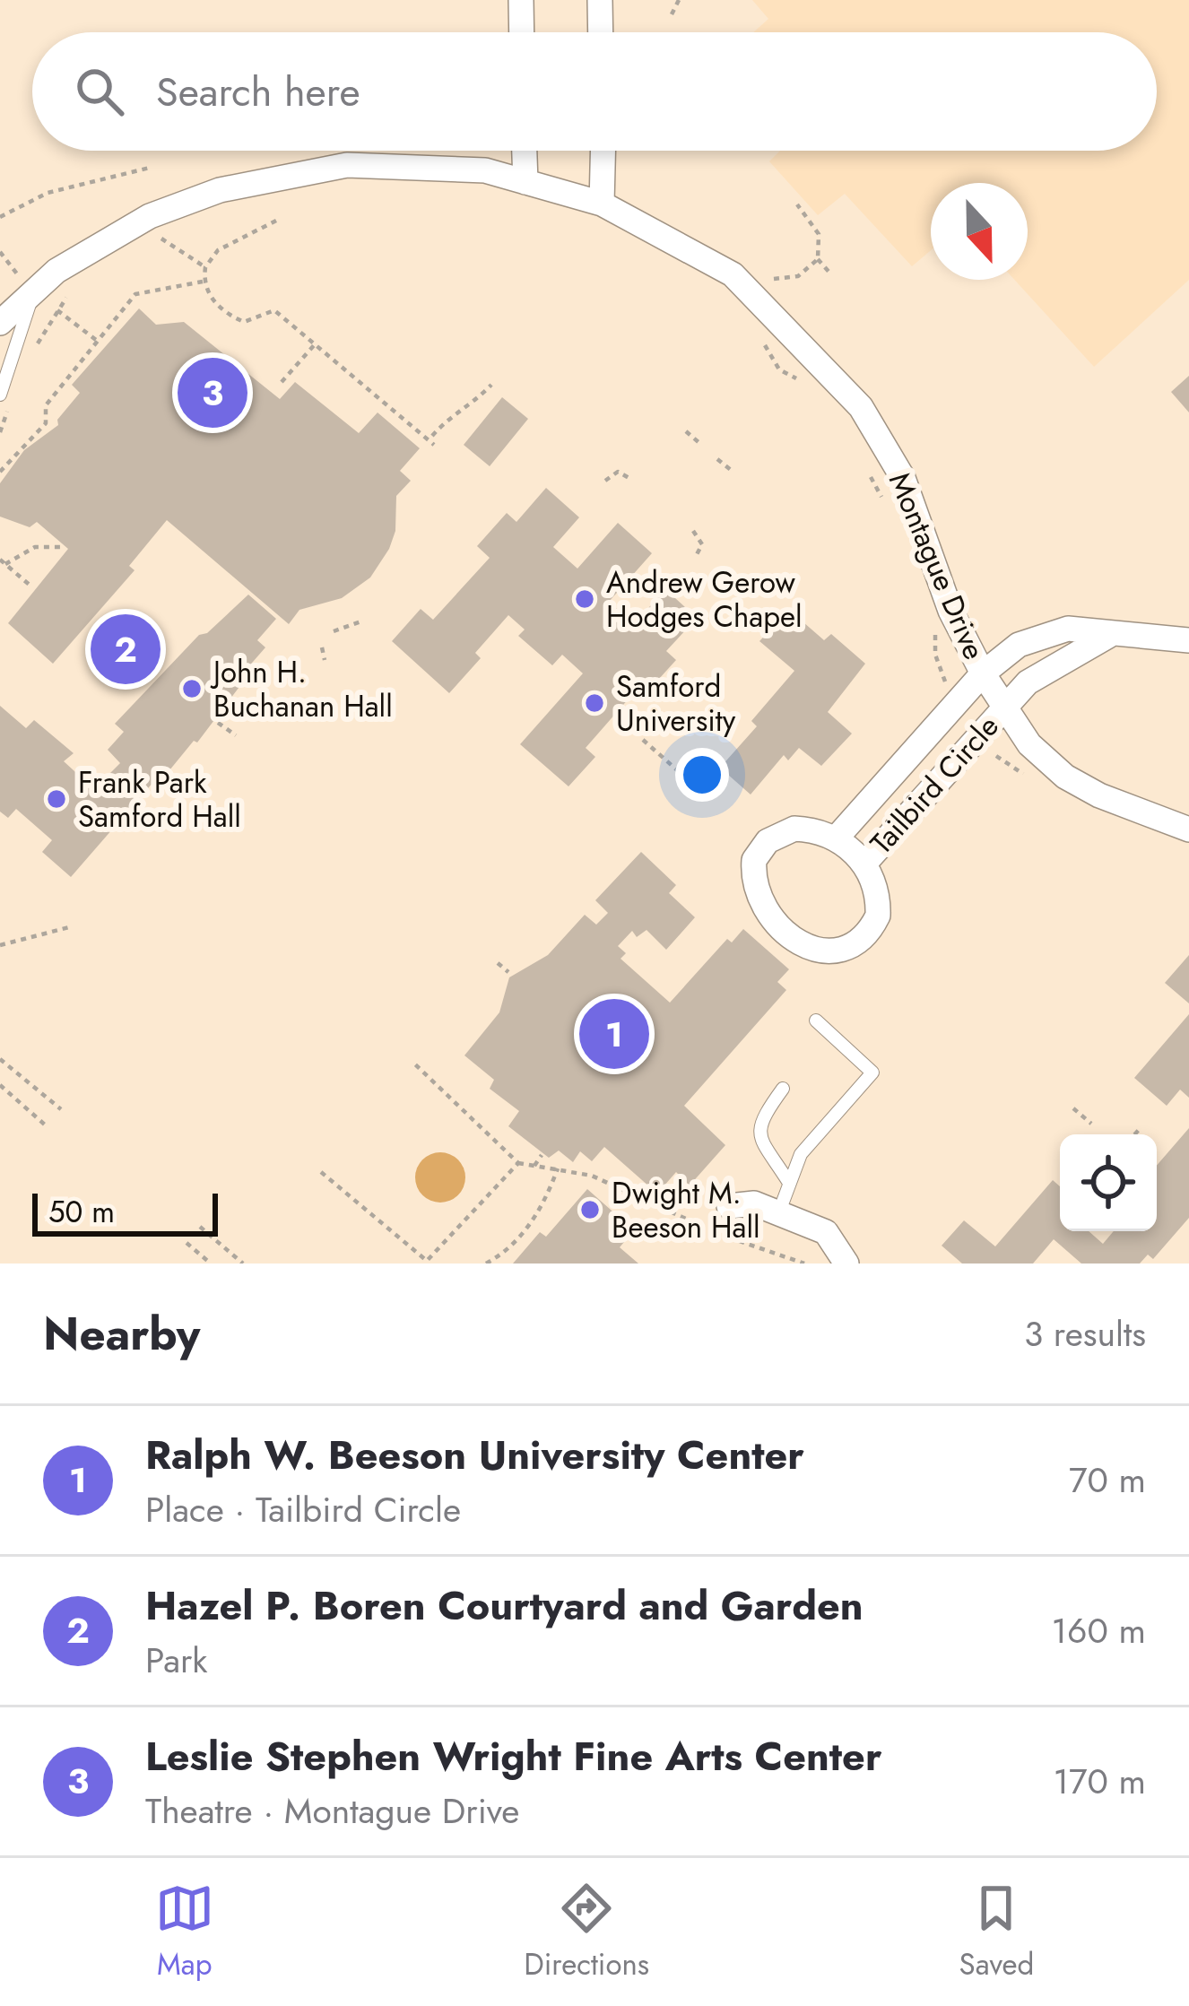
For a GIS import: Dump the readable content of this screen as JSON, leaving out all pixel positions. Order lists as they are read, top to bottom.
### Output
{
  "streets": {
    "street": ["Montague Drive", "Tailbird Circle"]
  },
  "crossings": [
    ["Montague Drive", "Tailbird Circle"]
  ],
  "places": [
    "Andrew Gerow Hodges Chapel",
    "John H. Buchanan Hall",
    "Samford University",
    "Frank Park Samford Hall",
    "Dwight M. Beeson Hall"
  ],
  "scale_bar": "50 m",
  "north": "bottom",
  "page": {
    "search": "Search here",
    "pins": ["3", "2", "1"],
    "scale": "50 m",
    "heading": ["Nearby", "3 results"],
    "list": [
      {
        "mark": "1",
        "name": "Ralph W. Beeson University Center",
        "note": "Place · Tailbird Circle",
        "value": "70 m"
      },
      {
        "mark": "2",
        "name": "Hazel P. Boren Courtyard and Garden",
        "note": "Park",
        "value": "160 m"
      },
      {
        "mark": "3",
        "name": "Leslie Stephen Wright Fine Arts Center",
        "note": "Theatre · Montague Drive",
        "value": "170 m"
      }
    ],
    "nav": ["Map", "Directions", "Saved"]
  }
}
